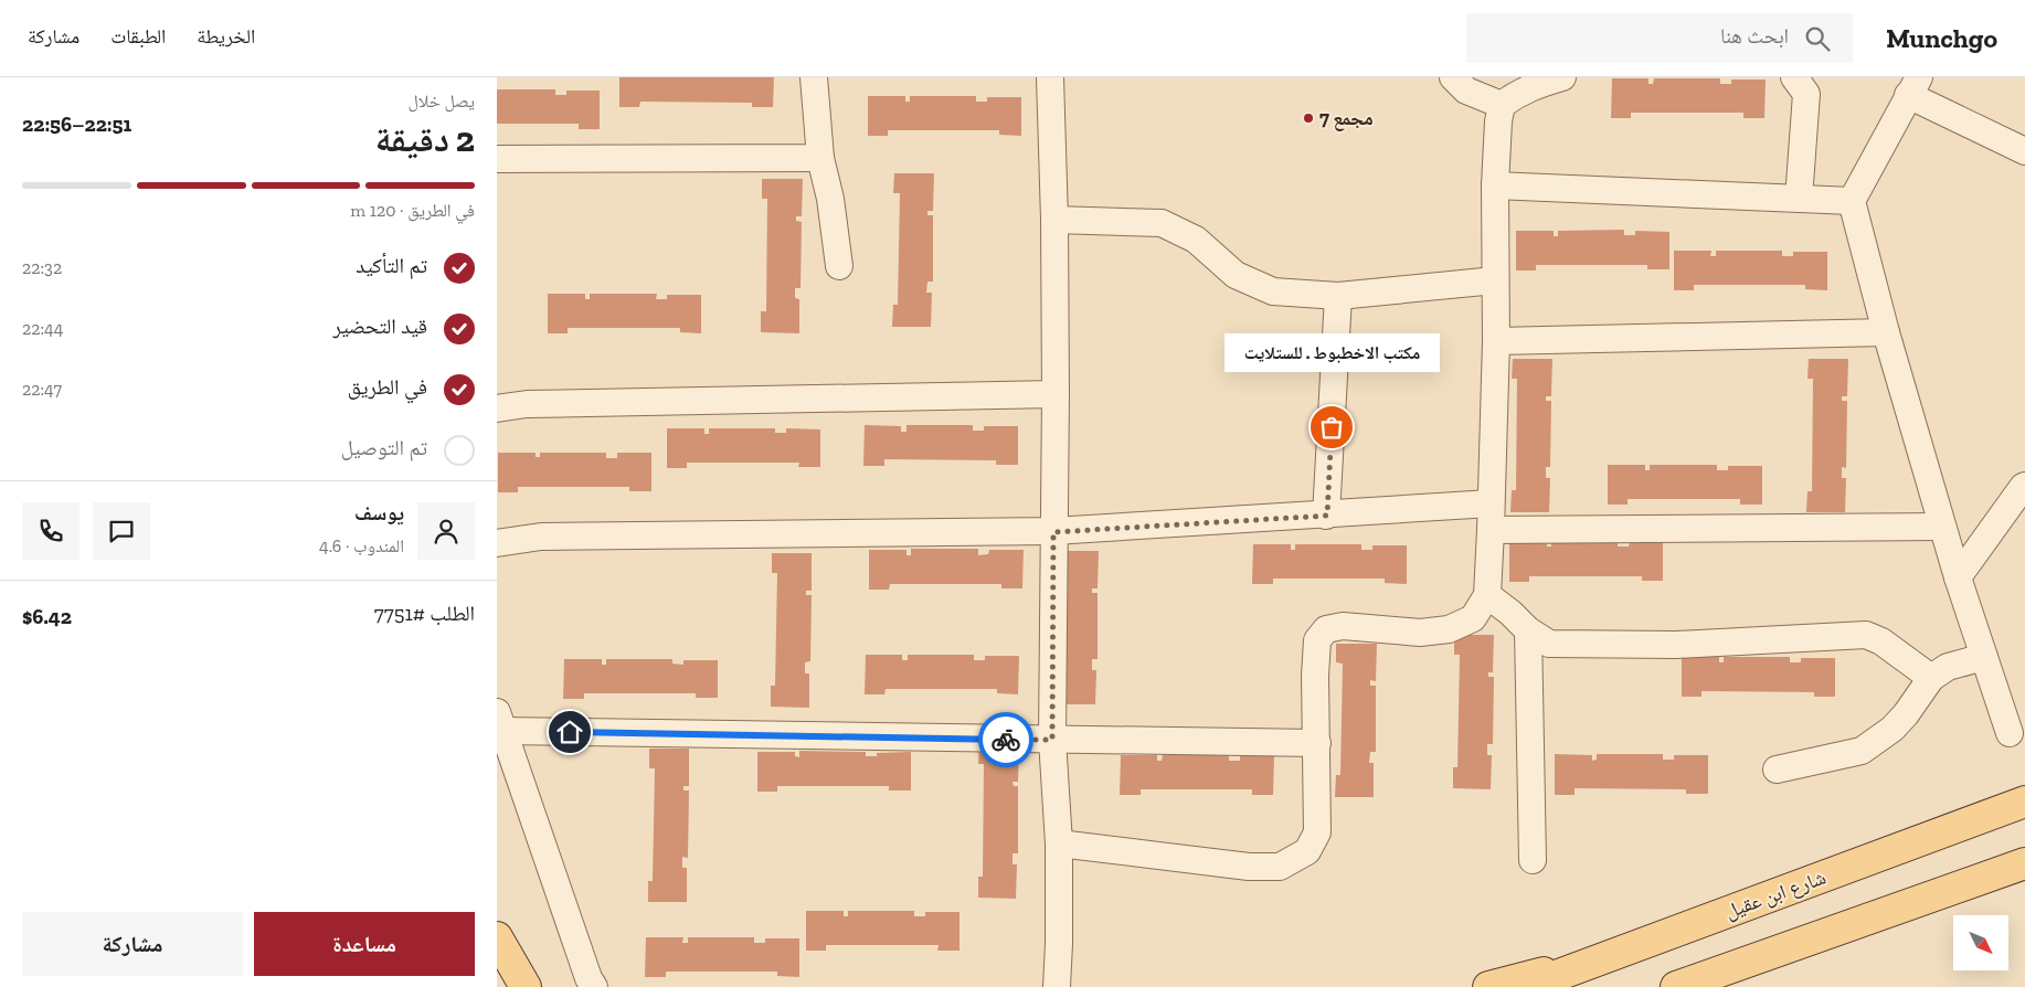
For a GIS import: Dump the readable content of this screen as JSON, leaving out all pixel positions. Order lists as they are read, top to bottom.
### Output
{
  "streets": {
    "main road": ["شارع ابن عقيل"]
  },
  "places": ["مجمع 7", "مكتب الاخطبوط . للستلايت"],
  "north": "bottom right",
  "page": {
    "header": "Munchgo",
    "search": "ابحث هنا",
    "nav": ["الخريطة", "الطبقات", "مشاركة"],
    "heading": ["2 دقيقة", "يصل خلال", "22:51–22:56"],
    "panel": [
      "يوسف",
      "المندوب · 4.6",
      "الطلب #7751",
      "$6.42"
    ],
    "bar": "في الطريق · 120 m",
    "list": [
      ["تم التأكيد", "22:32"],
      ["قيد التحضير", "22:44"],
      ["في الطريق", "22:47"],
      "تم التوصيل"
    ],
    "bubble": "مكتب الاخطبوط . للستلايت",
    "buttons": ["مساعدة", "مشاركة"]
  }
}
